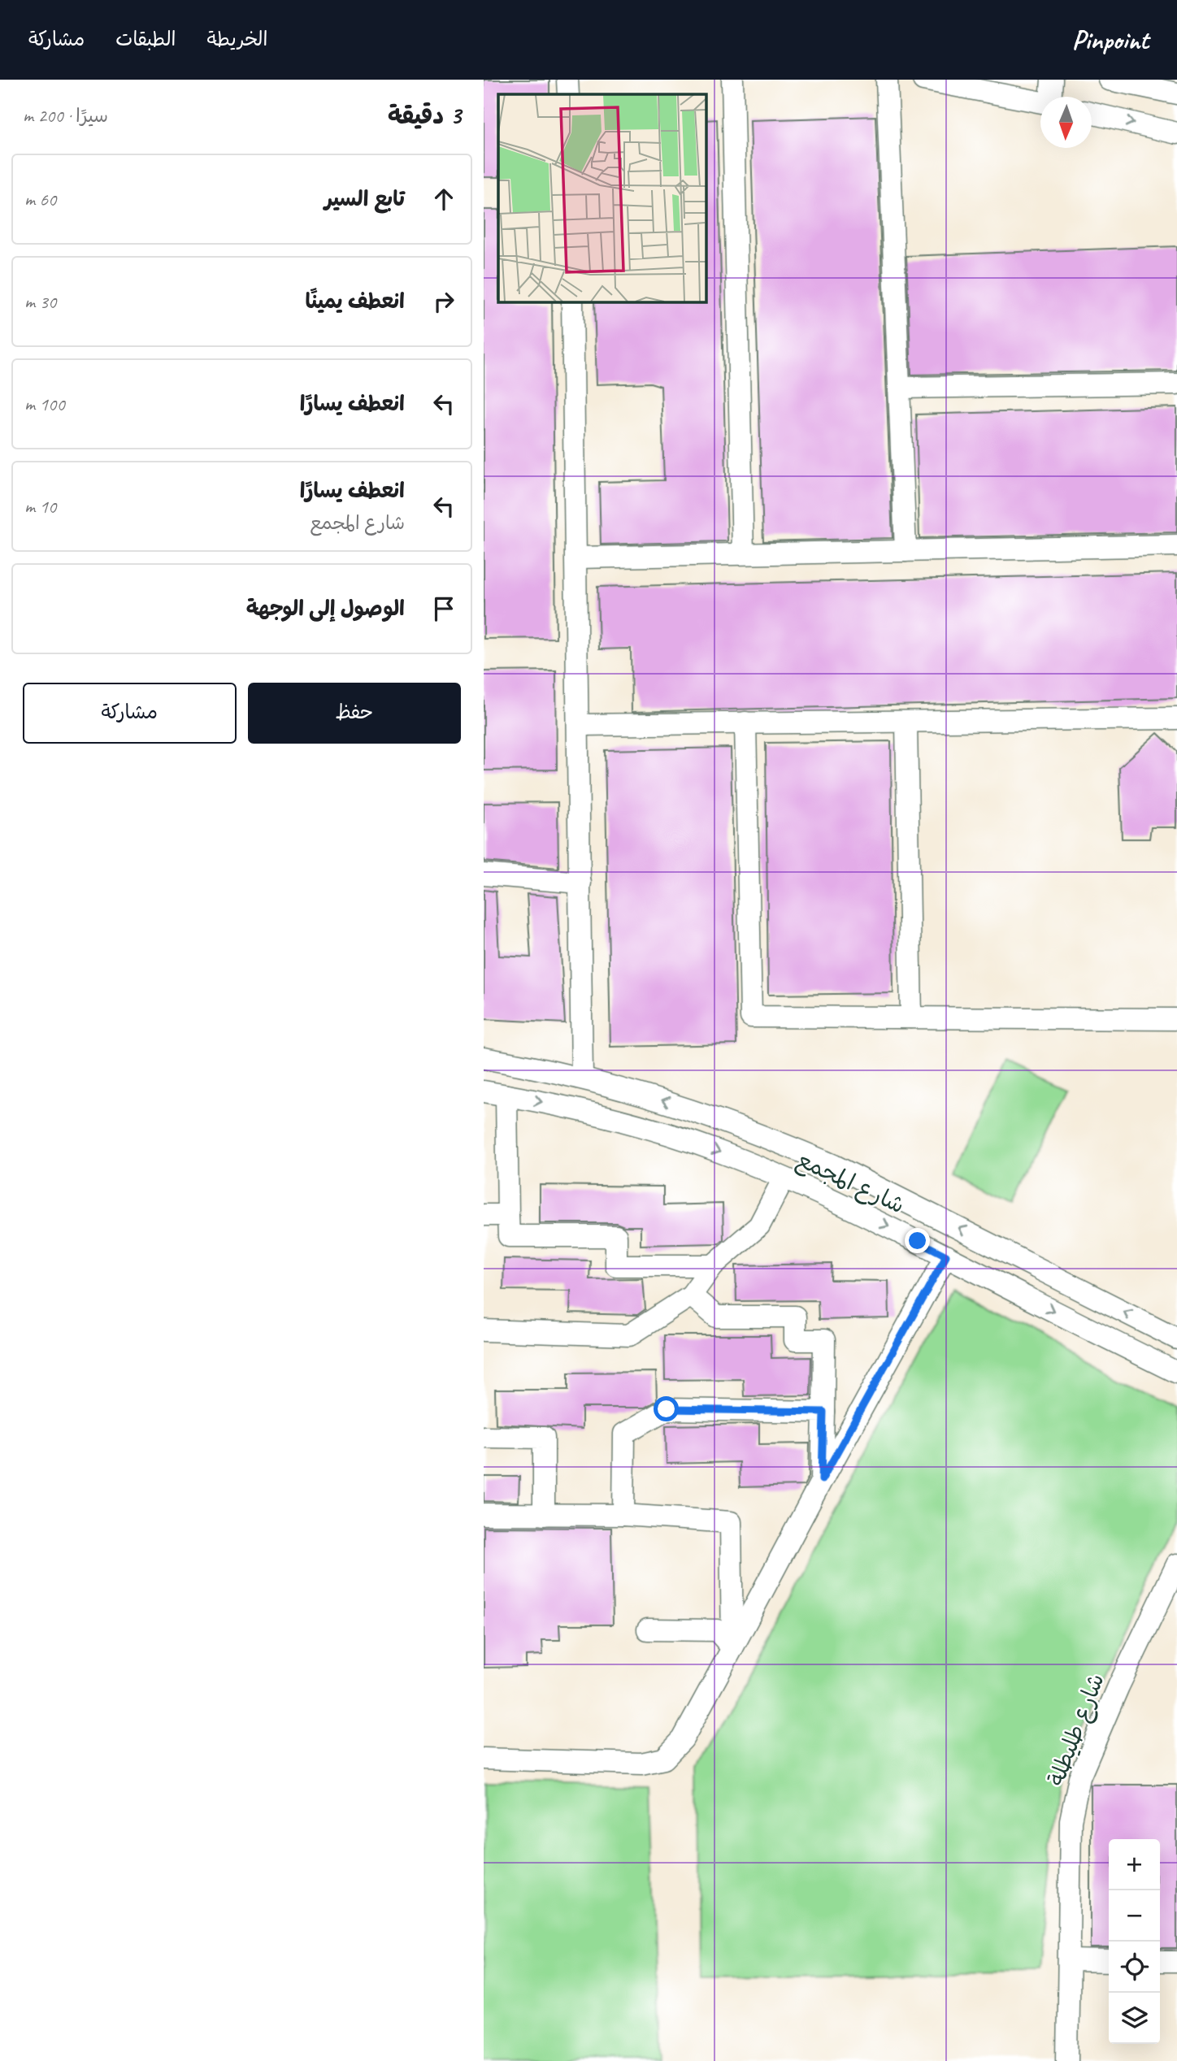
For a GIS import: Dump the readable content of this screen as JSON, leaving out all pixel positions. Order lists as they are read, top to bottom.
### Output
{
  "streets": {
    "street": ["شارع المجمع", "شارع طليطلة"]
  },
  "north": "bottom",
  "page": {
    "header": "Pinpoint",
    "nav": ["الخريطة", "الطبقات", "مشاركة"],
    "heading": ["3 دقيقة", "سيرًا · 200 m"],
    "list": [
      ["تابع السير", "60 m"],
      ["انعطف يمينًا", "30 m"],
      ["انعطف يسارًا", "100 m"],
      ["انعطف يسارًا", "شارع المجمع", "10 m"],
      "الوصول إلى الوجهة"
    ],
    "buttons": ["حفظ", "مشاركة"],
    "map_buttons": ["+", "−"]
  }
}
